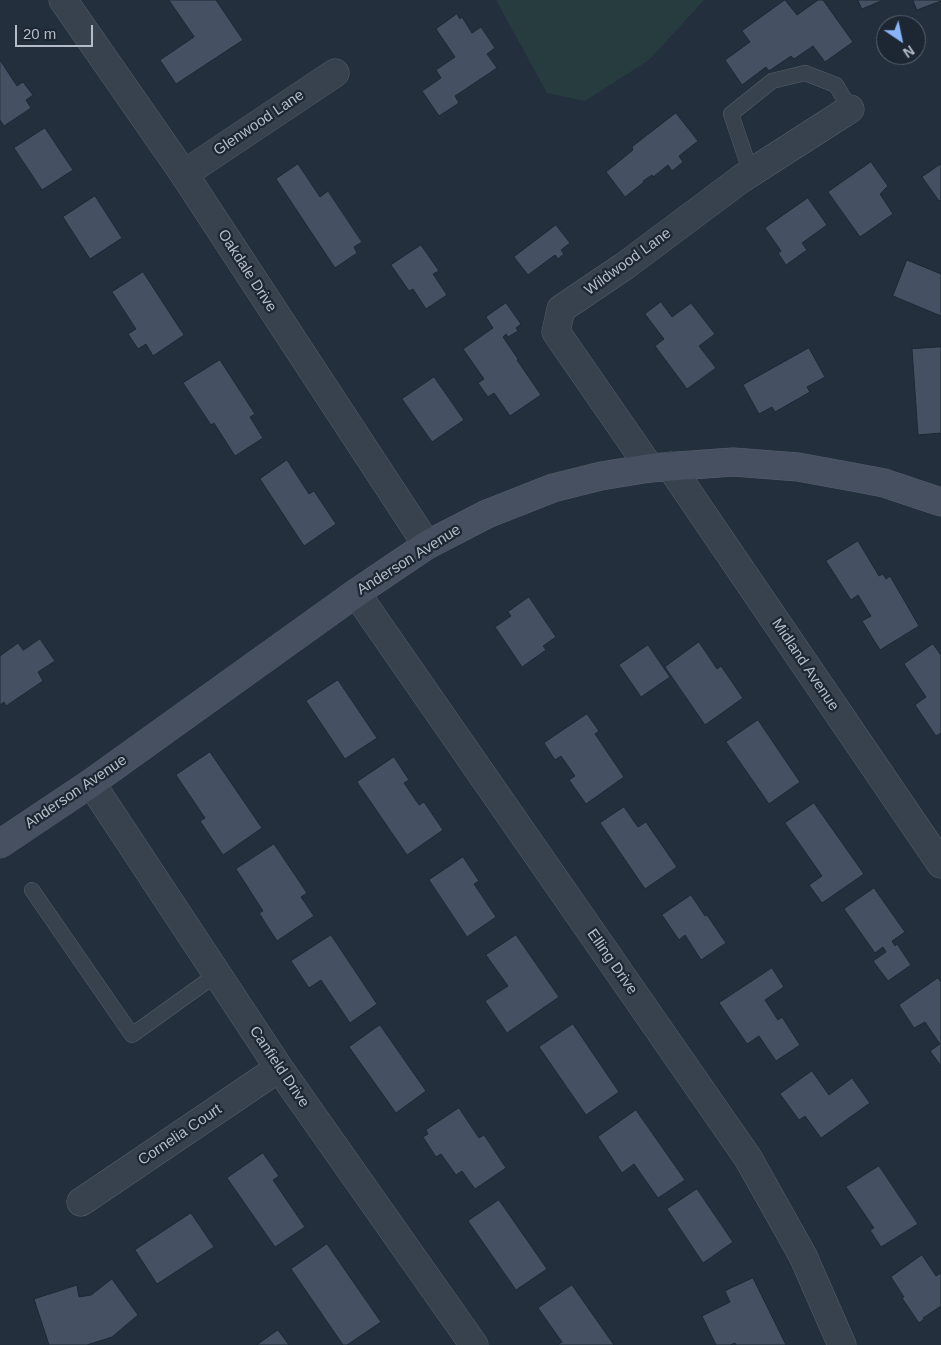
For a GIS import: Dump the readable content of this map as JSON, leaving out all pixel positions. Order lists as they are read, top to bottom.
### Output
{
  "streets": {
    "main road": ["Anderson Avenue"],
    "street": [
      "Glenwood Lane",
      "Wildwood Lane",
      "Oakdale Drive",
      "Midland Avenue",
      "Elling Drive",
      "Canfield Drive",
      "Cornelia Court"
    ]
  },
  "crossings": [
    ["Glenwood Lane", "Oakdale Drive"],
    ["Wildwood Lane", "Anderson Avenue"],
    ["Wildwood Lane", "Midland Avenue"],
    ["Oakdale Drive", "Anderson Avenue"],
    ["Anderson Avenue", "Midland Avenue"],
    ["Anderson Avenue", "Elling Drive"],
    ["Anderson Avenue", "Canfield Drive"],
    ["Canfield Drive", "Cornelia Court"]
  ],
  "scale_bar": "20 m",
  "north": "bottom right"
}
